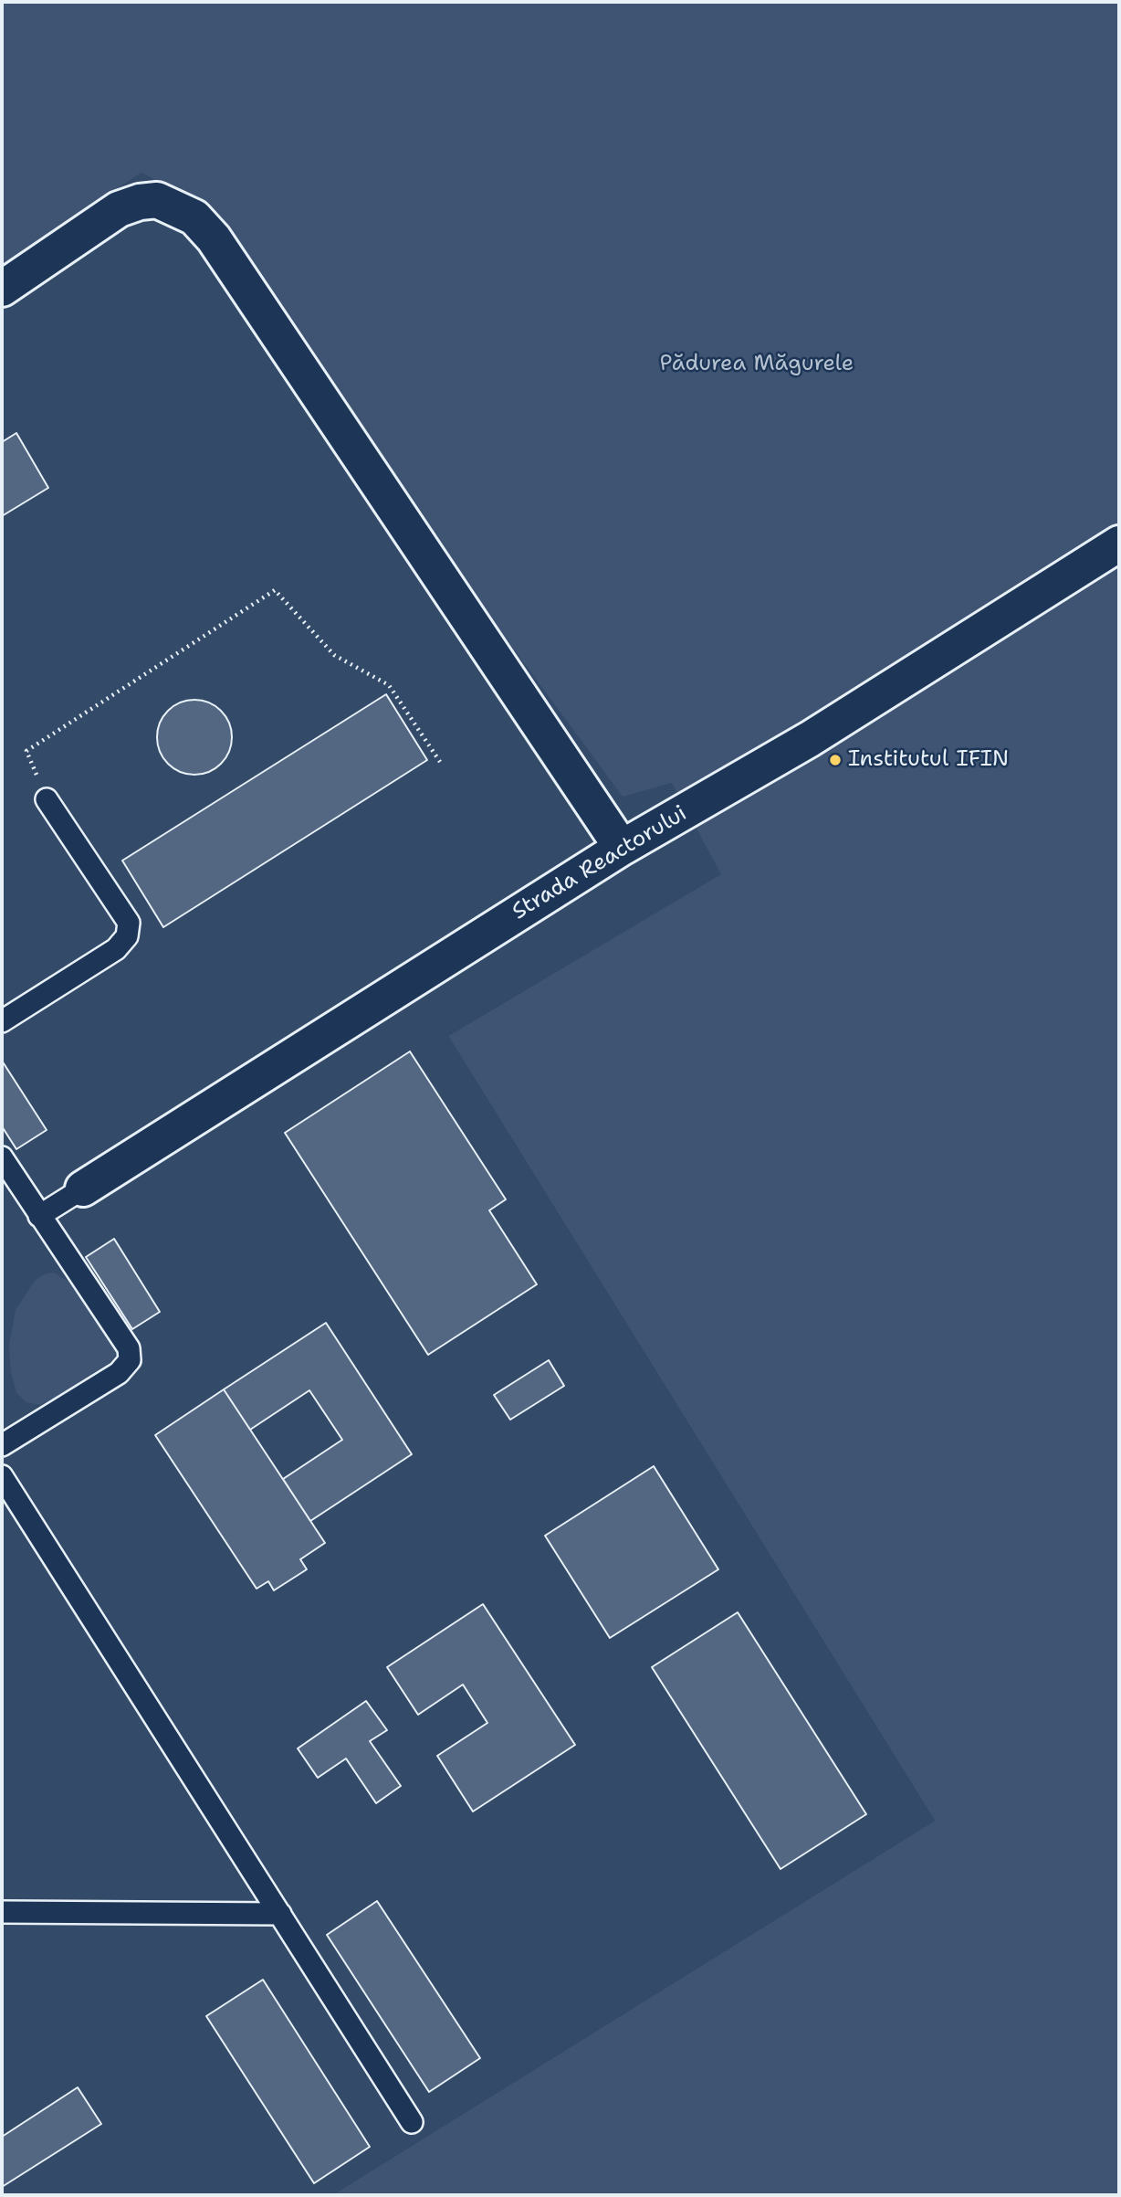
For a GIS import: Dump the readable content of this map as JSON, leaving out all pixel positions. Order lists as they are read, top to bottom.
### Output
{
  "streets": {
    "street": ["Strada Reactorului"]
  },
  "parks": ["Pădurea Măgurele"],
  "places": ["Institutul IFIN"]
}
